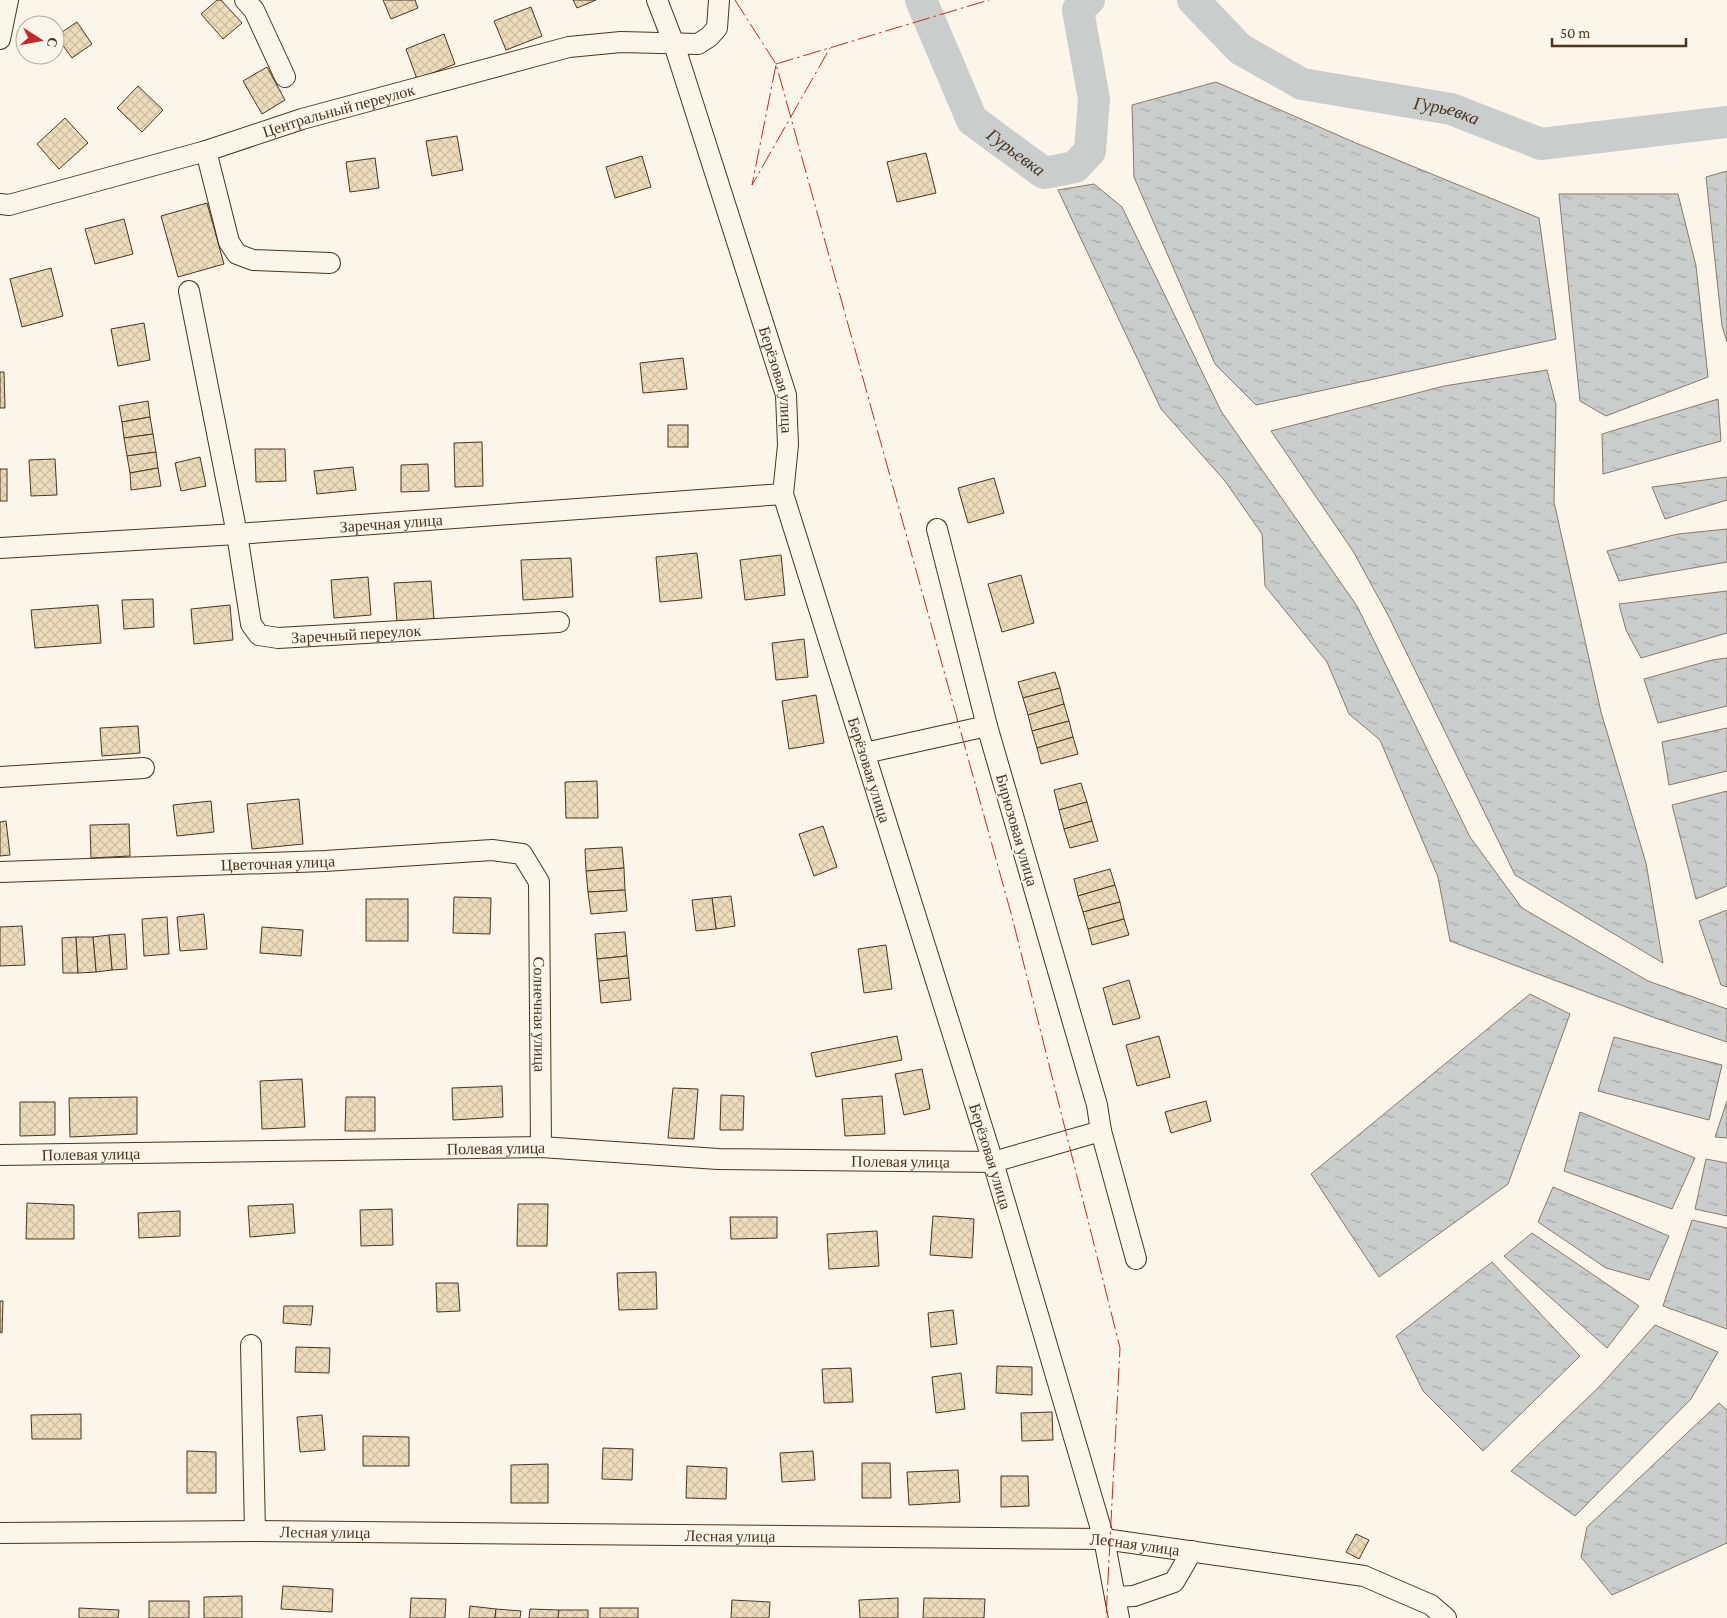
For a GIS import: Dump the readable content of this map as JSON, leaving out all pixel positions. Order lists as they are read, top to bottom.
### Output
{
  "streets": {
    "street": [
      "Центральный переулок",
      "Берёзовая улица",
      "Заречная улица",
      "Заречный переулок",
      "Бирюзовая улица",
      "Цветочная улица",
      "Солнечная улица",
      "Полевая улица",
      "Лесная улица"
    ]
  },
  "crossings": [
    ["Центральный переулок", "Берёзовая улица"],
    ["Берёзовая улица", "Заречная улица"],
    ["Берёзовая улица", "Полевая улица"],
    ["Берёзовая улица", "Лесная улица"],
    ["Заречная улица", "Заречный переулок"],
    ["Цветочная улица", "Солнечная улица"],
    ["Солнечная улица", "Полевая улица"]
  ],
  "water": ["Гурьевка"],
  "scale_bar": "50 m",
  "north": "right"
}
